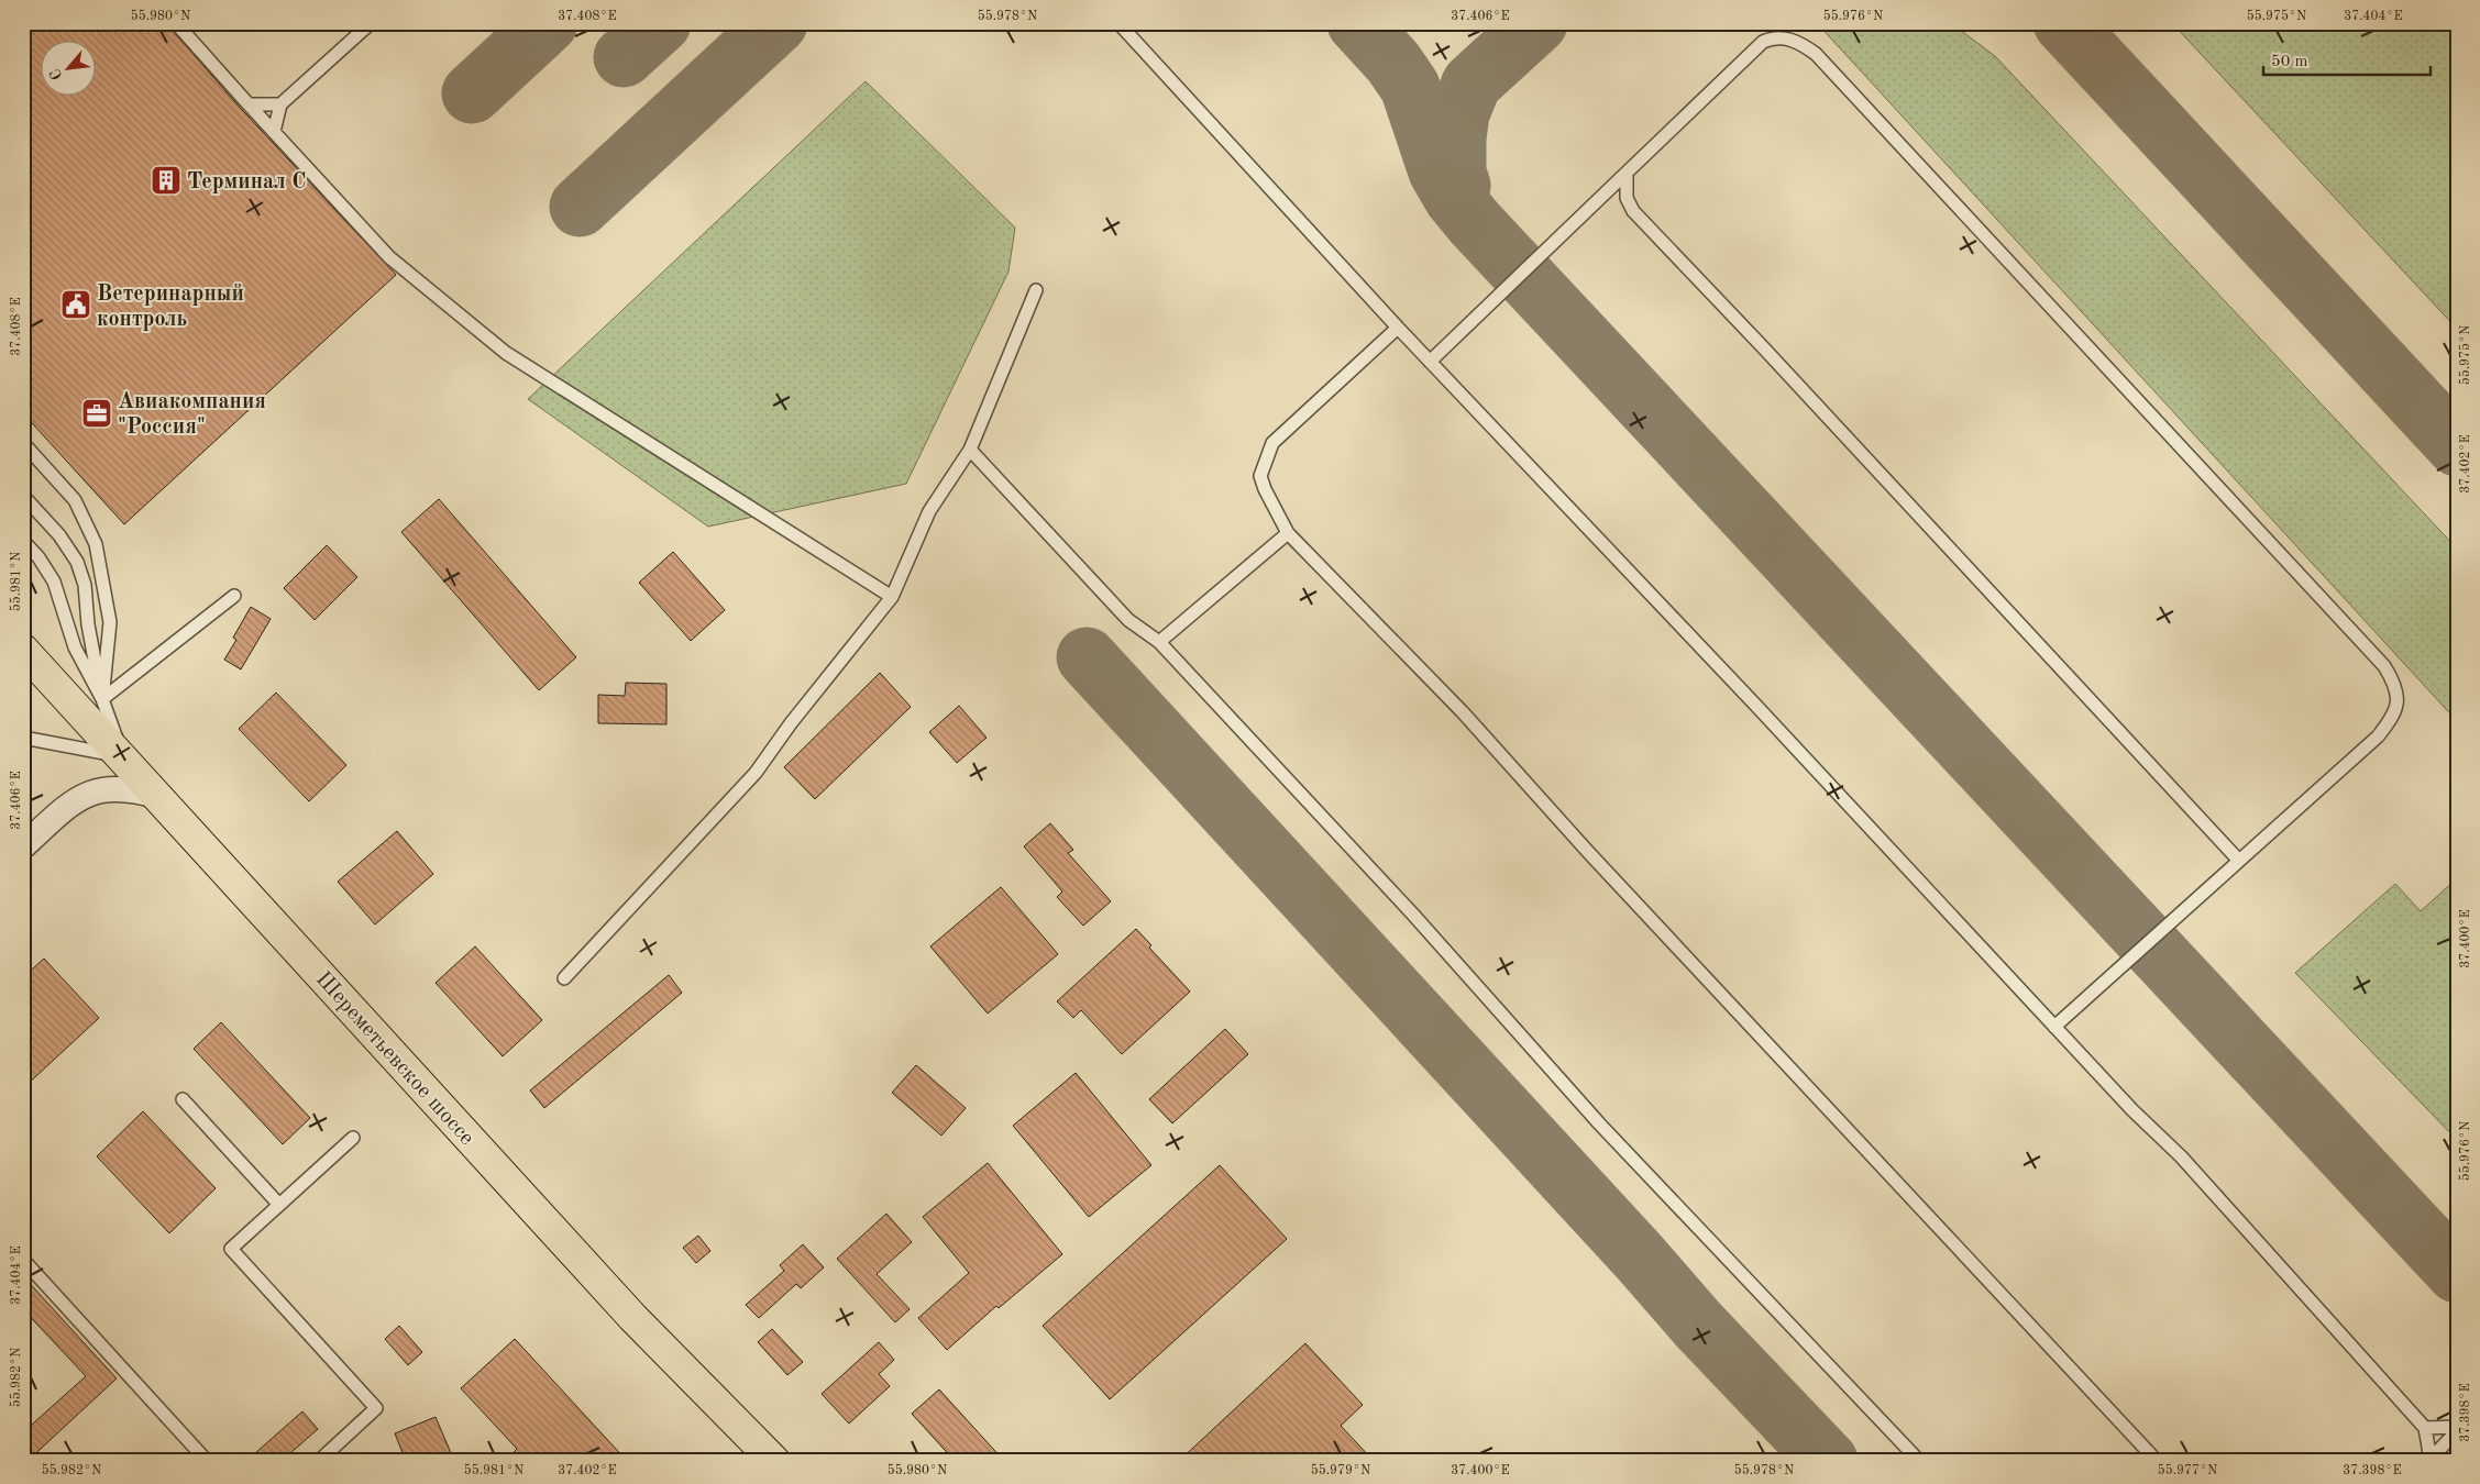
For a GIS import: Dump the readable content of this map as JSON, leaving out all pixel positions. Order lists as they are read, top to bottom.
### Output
{
  "streets": {
    "main road": ["Шереметьевское шоссе"]
  },
  "places": {
    "building": ["Терминал C"],
    "public building": ["Ветеринарный контроль"],
    "office": ["Авиакомпания \"Россия\""]
  },
  "scale_bar": "50 m",
  "north": "bottom left",
  "coordinates": [
    "55.980°N",
    "37.408°E",
    "55.978°N",
    "37.406°E",
    "55.976°N",
    "55.975°N",
    "37.404°E",
    "37.402°E",
    "55.981°N",
    "37.400°E",
    "55.982°N",
    "37.398°E",
    "55.979°N",
    "55.977°N"
  ]
}
